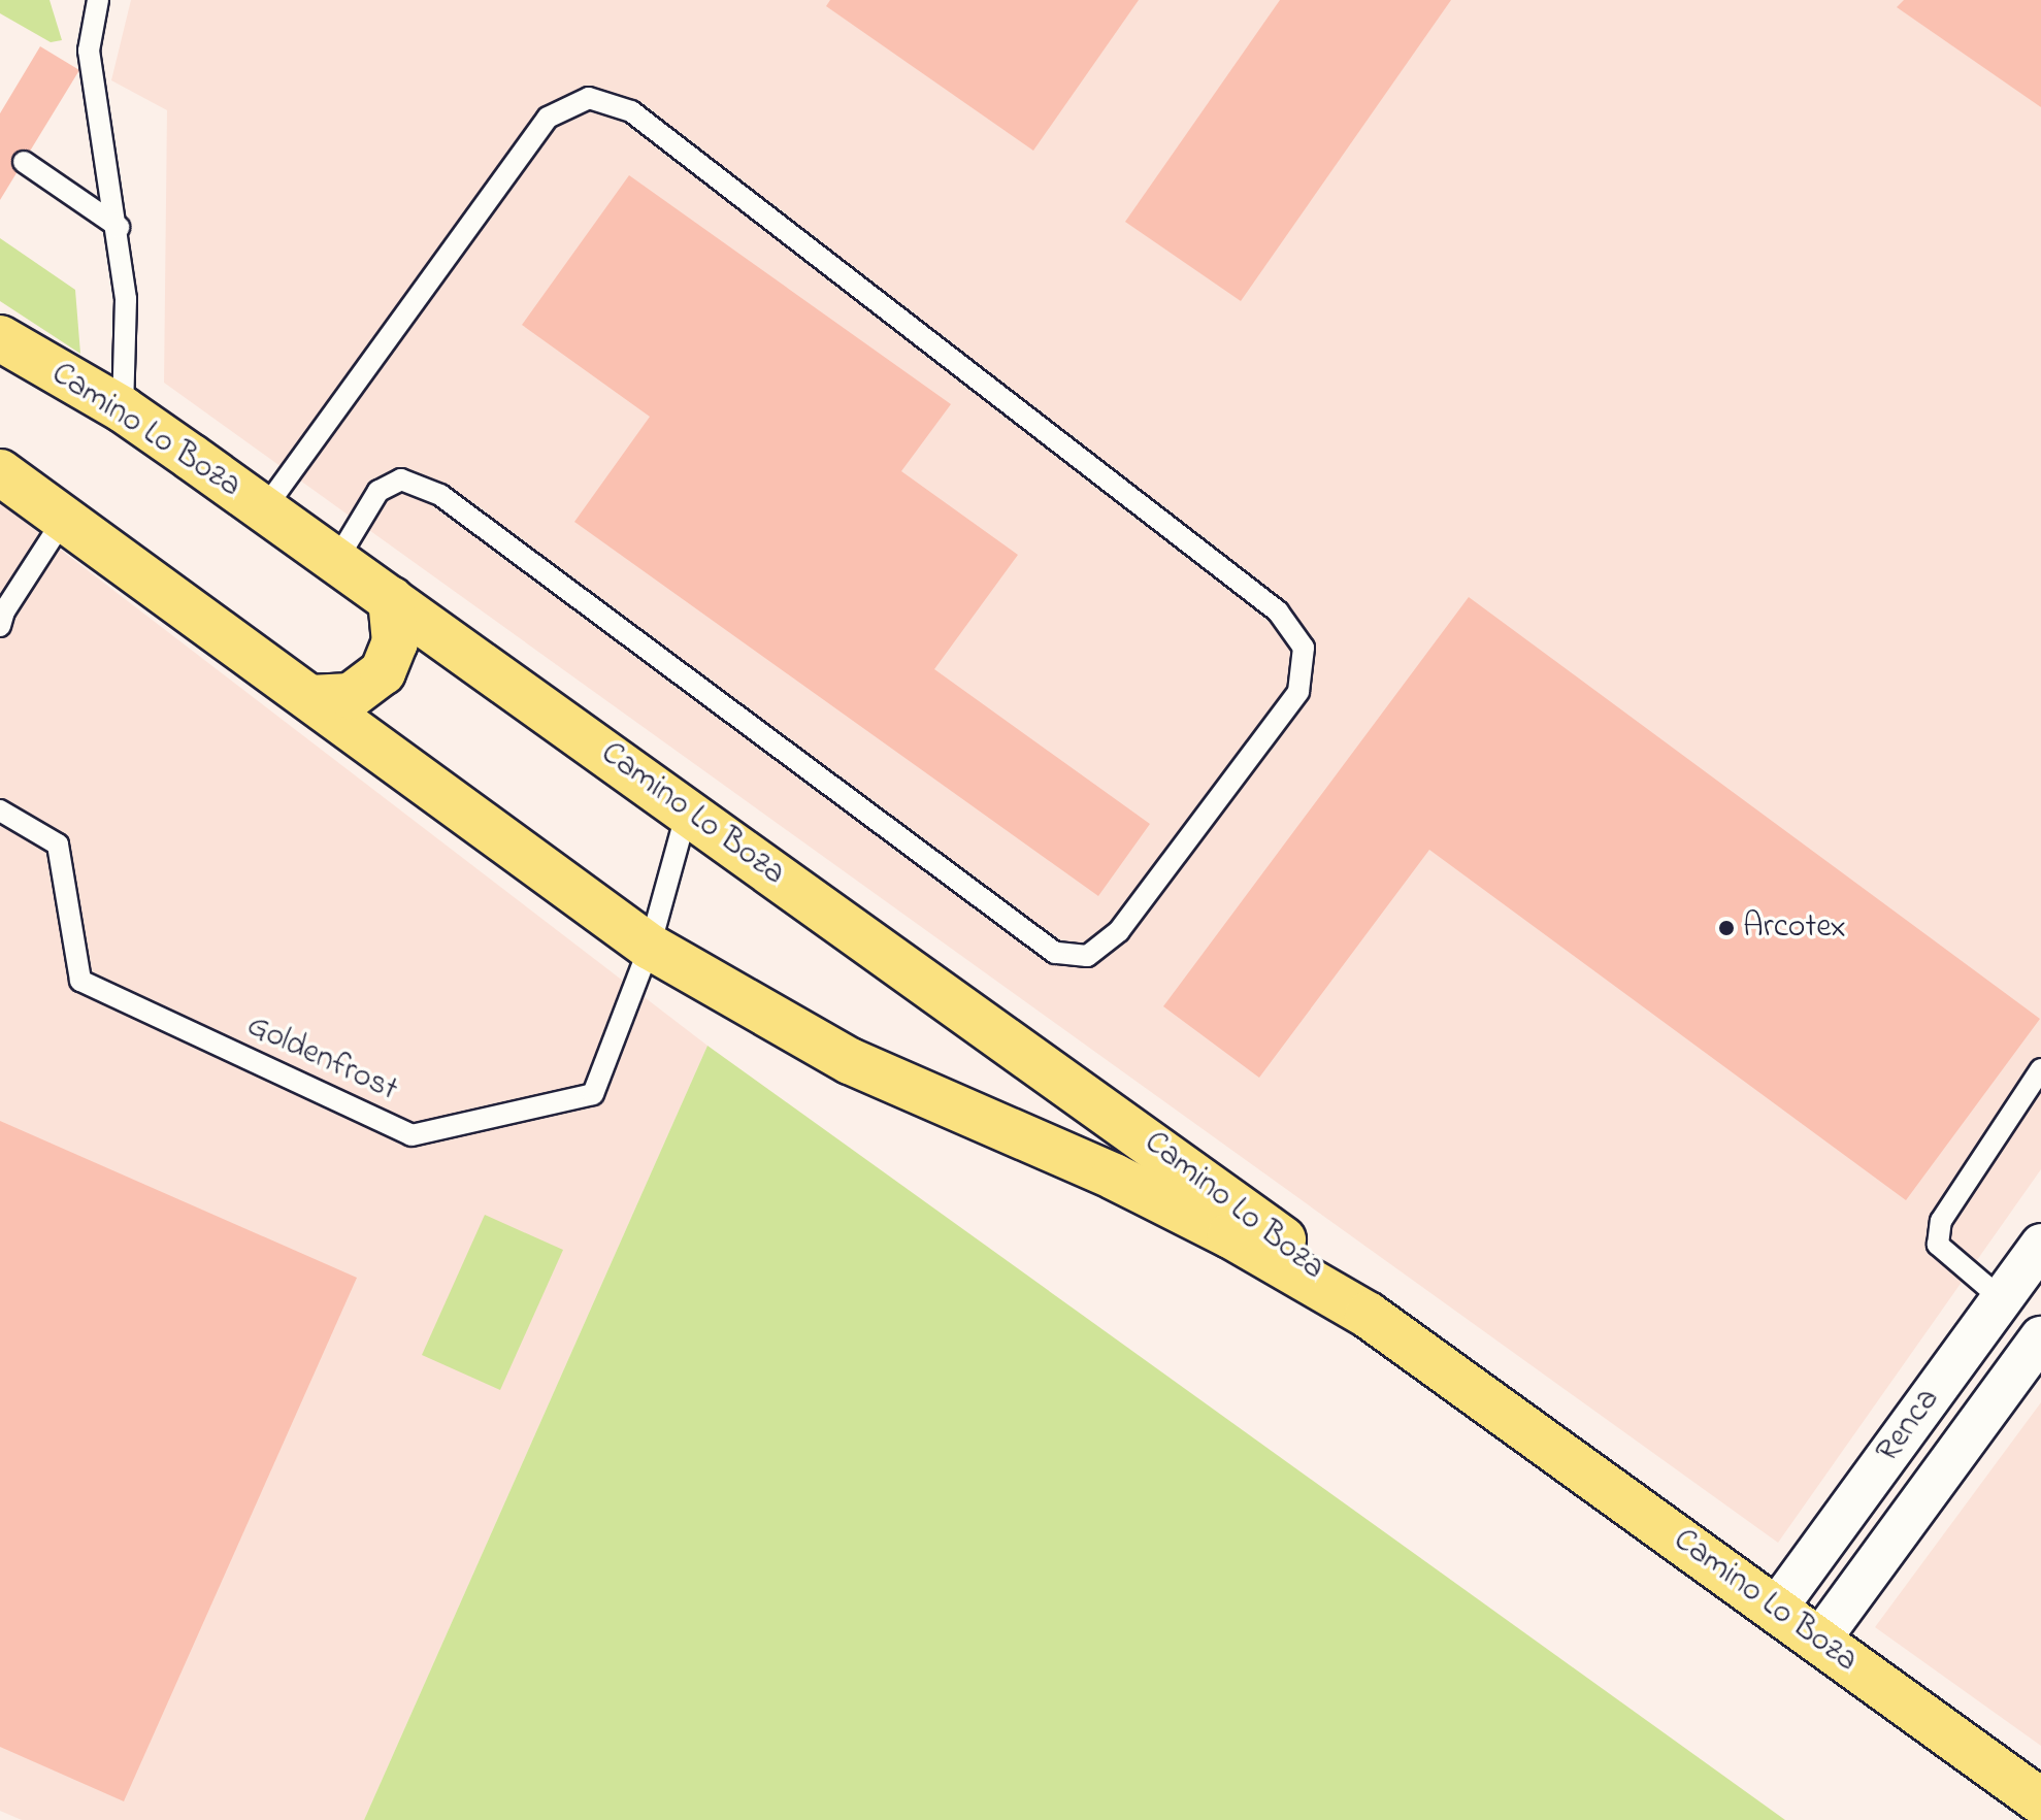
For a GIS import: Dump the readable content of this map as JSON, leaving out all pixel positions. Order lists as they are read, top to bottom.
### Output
{
  "streets": {
    "main road": ["Camino Lo Boza"],
    "street": ["Renca"],
    "lane": ["Goldenfrost"]
  },
  "crossings": [
    ["Camino Lo Boza", "Goldenfrost"],
    ["Camino Lo Boza", "Renca"]
  ],
  "places": ["Arcotex"]
}
